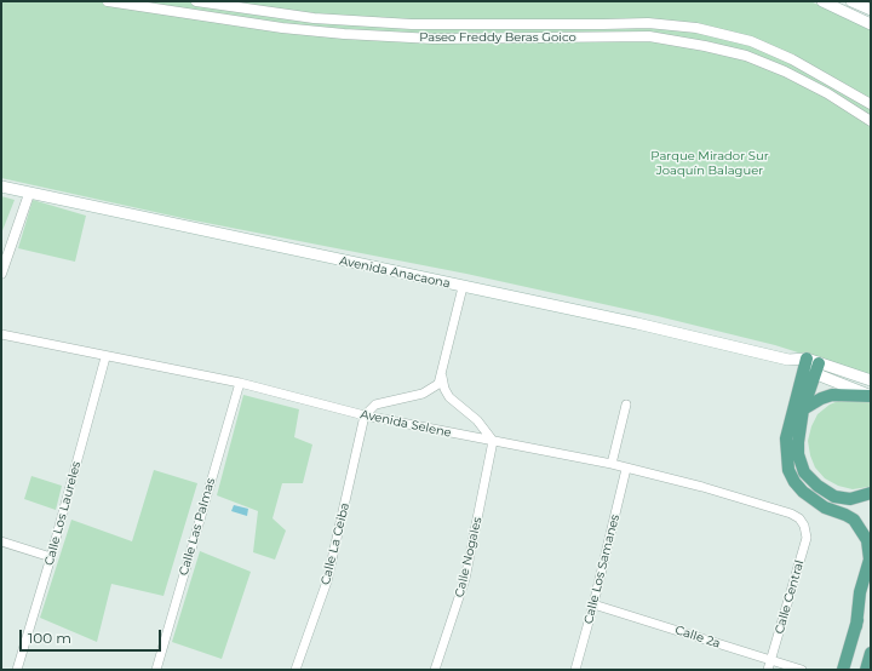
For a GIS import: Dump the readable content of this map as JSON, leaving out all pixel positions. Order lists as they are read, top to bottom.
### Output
{
  "streets": {
    "main road": ["Avenida Anacaona"],
    "street": [
      "Paseo Freddy Beras Goico",
      "Avenida Selene",
      "Calle Los Laureles",
      "Calle Las Palmas",
      "Calle La Ceiba",
      "Calle Nogales",
      "Calle Los Samanes",
      "Calle Central",
      "Calle 2a"
    ]
  },
  "crossings": [
    ["Avenida Selene", "Calle Los Laureles"],
    ["Avenida Selene", "Calle Las Palmas"],
    ["Avenida Selene", "Calle La Ceiba"],
    ["Avenida Selene", "Calle Nogales"],
    ["Avenida Selene", "Calle Los Samanes"],
    ["Avenida Selene", "Calle Central"],
    ["Calle Los Samanes", "Calle 2a"],
    ["Calle Central", "Calle 2a"]
  ],
  "parks": ["Parque Mirador Sur Joaquín Balaguer"],
  "scale_bar": "100 m"
}
